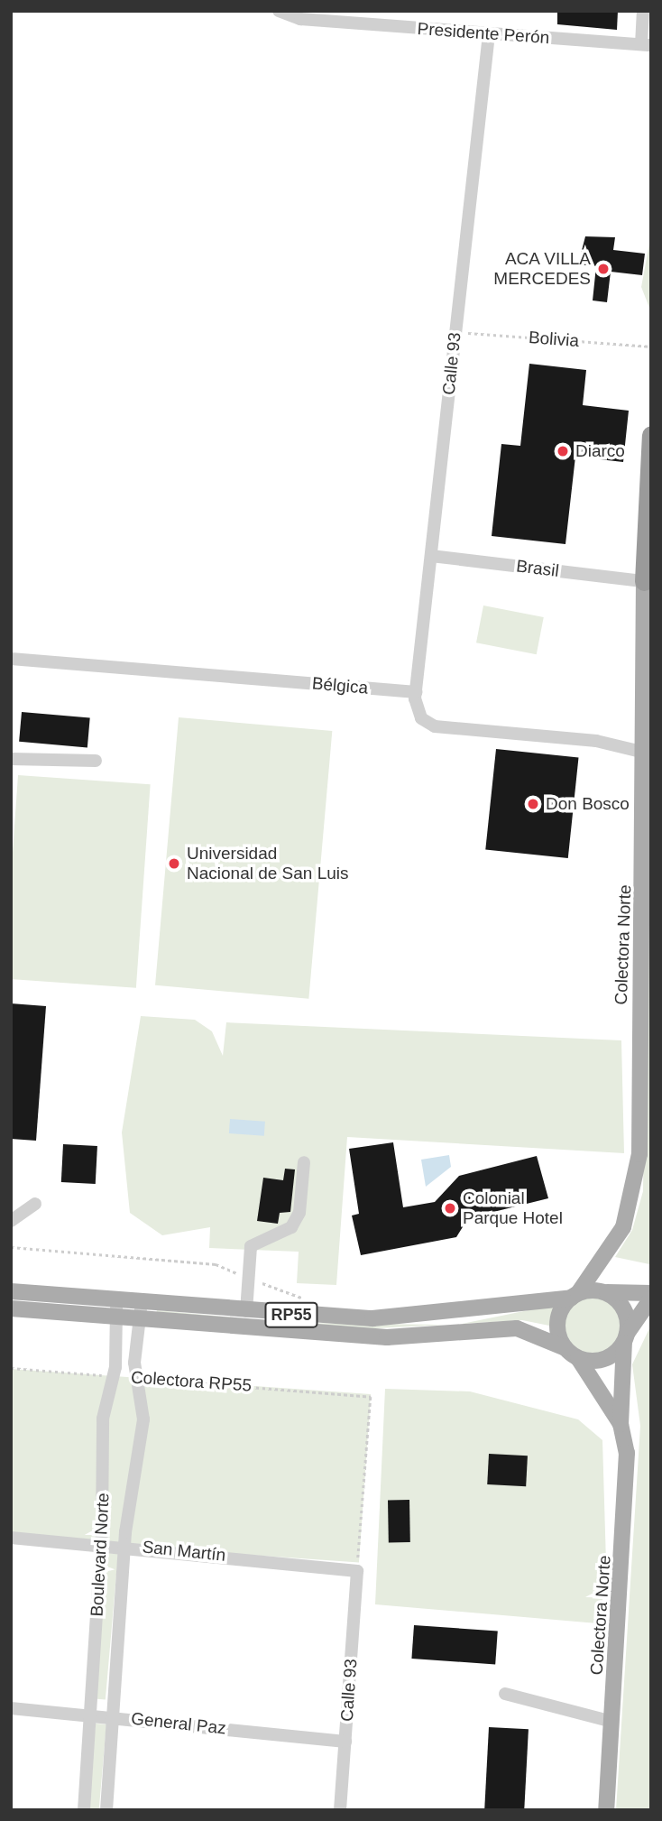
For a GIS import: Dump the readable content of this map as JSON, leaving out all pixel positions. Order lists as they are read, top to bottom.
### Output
{
  "streets": {
    "main road": ["Colectora Norte", "RP55"],
    "street": [
      "Presidente Perón",
      "Calle 93",
      "Brasil",
      "Bélgica",
      "San Martín",
      "Boulevard Norte",
      "General Paz"
    ],
    "path": ["Bolivia", "Colectora RP55"]
  },
  "crossings": [
    ["Presidente Perón", "Calle 93"],
    ["Bolivia", "Calle 93"],
    ["Calle 93", "Brasil"],
    ["Calle 93", "Bélgica"],
    ["Calle 93", "Colectora RP55"],
    ["Calle 93", "San Martín"],
    ["Calle 93", "General Paz"],
    ["Brasil", "Colectora Norte"],
    ["Colectora Norte", "RP55"],
    ["RP55", "Boulevard Norte"],
    ["Colectora RP55", "San Martín"],
    ["San Martín", "Boulevard Norte"],
    ["Boulevard Norte", "General Paz"]
  ],
  "places": [
    "ACA VILLA MERCEDES",
    "Diarco",
    "Don Bosco",
    "Universidad Nacional de San Luis",
    "Colonial Parque Hotel"
  ]
}
